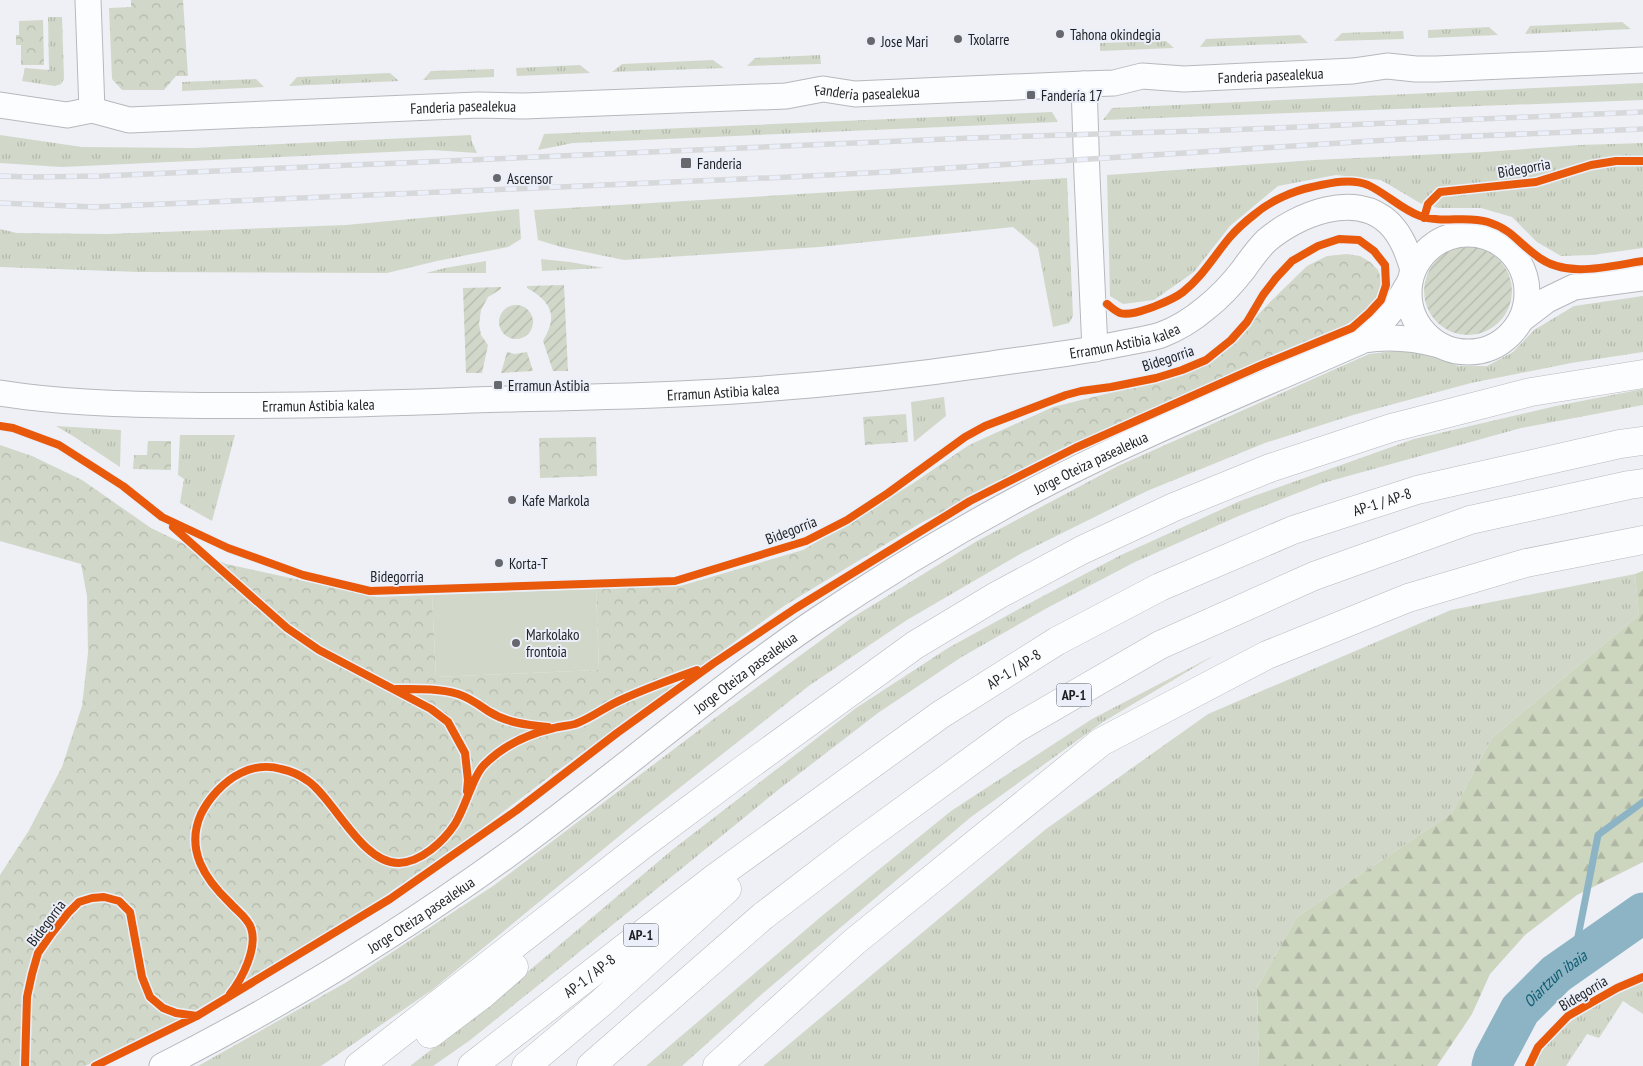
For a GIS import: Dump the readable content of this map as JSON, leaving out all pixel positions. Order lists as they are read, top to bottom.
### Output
{
  "streets": {
    "highway": ["AP-1 / AP-8", "AP-1"],
    "street": ["Fanderia pasealekua", "Erramun Astibia kalea", "Jorge Oteiza pasealekua"],
    "cycle path": ["Bidegorria"]
  },
  "crossings": [
    ["Erramun Astibia kalea", "Jorge Oteiza pasealekua"]
  ],
  "water": ["Oiartzun ibaia"],
  "places": {
    "other": [
      "Tahona okindegia",
      "Txolarre",
      "Jose Mari",
      "Ascensor",
      "Kafe Markola",
      "Korta-T",
      "Markolako frontoia"
    ],
    "transit": ["Fandería 17", "Fanderia", "Erramun Astibia"]
  }
}
